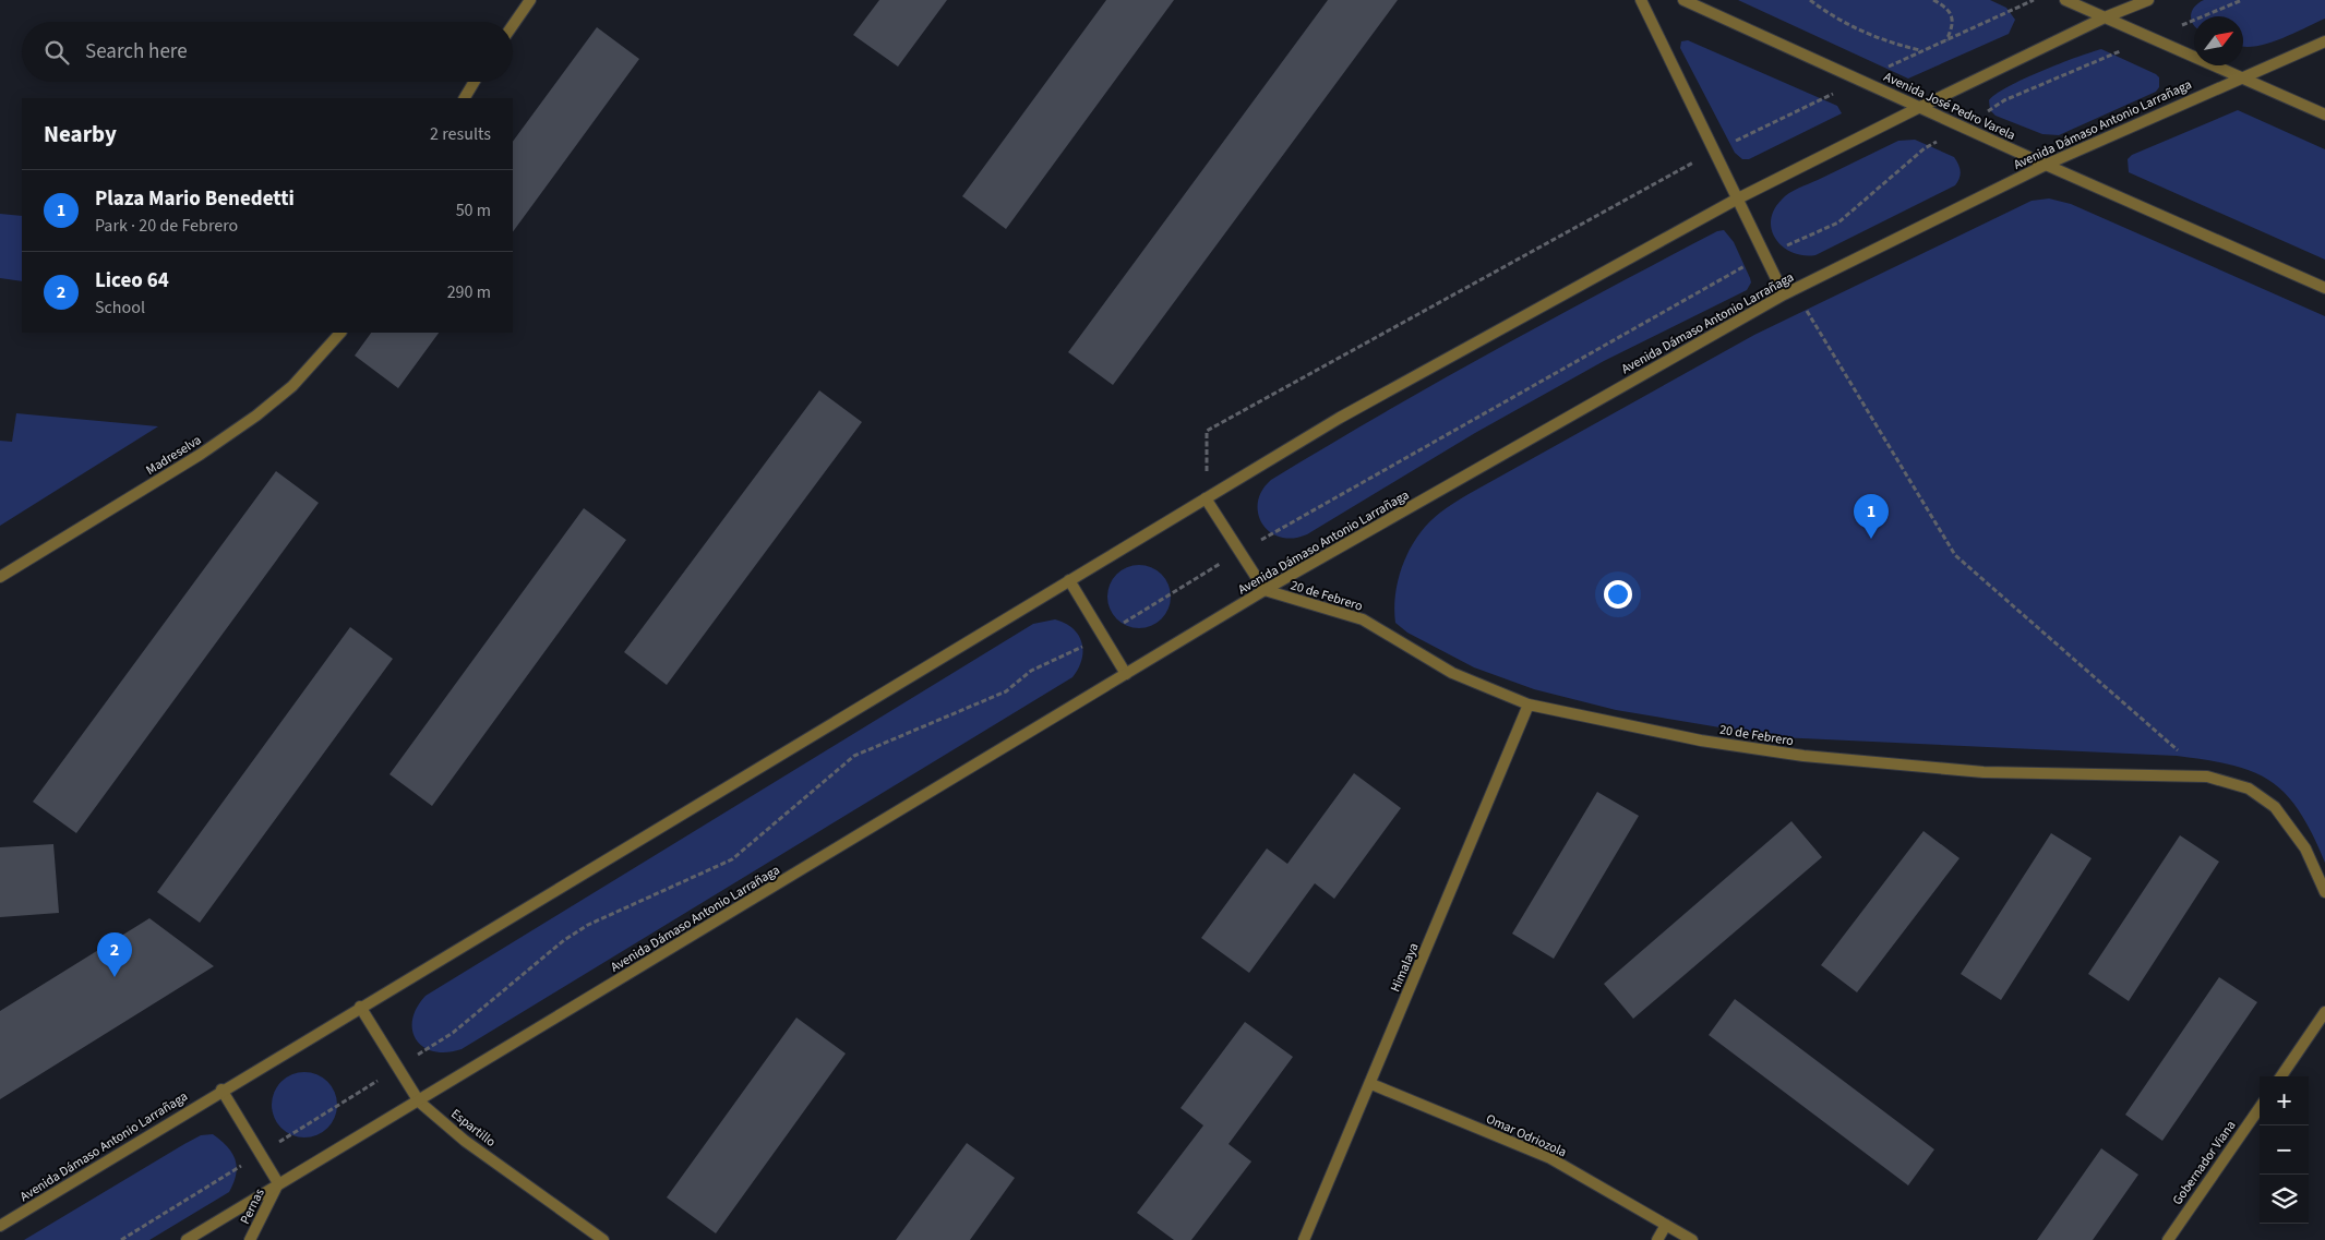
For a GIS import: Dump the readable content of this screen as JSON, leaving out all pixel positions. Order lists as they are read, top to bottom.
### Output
{
  "streets": {
    "street": [
      "Avenida José Pedro Varela",
      "Avenida Dámaso Antonio Larrañaga",
      "Madreselva",
      "20 de Febrero",
      "Himalaya",
      "Espartillo",
      "Omar Odriozola",
      "Gobernador Viana",
      "Pernas"
    ]
  },
  "crossings": [
    ["Avenida José Pedro Varela", "Avenida Dámaso Antonio Larrañaga"],
    ["Avenida Dámaso Antonio Larrañaga", "20 de Febrero"],
    ["Avenida Dámaso Antonio Larrañaga", "Espartillo"],
    ["Avenida Dámaso Antonio Larrañaga", "Pernas"],
    ["20 de Febrero", "Himalaya"],
    ["Himalaya", "Omar Odriozola"]
  ],
  "north": "top right",
  "page": {
    "search": "Search here",
    "heading": ["Nearby", "2 results"],
    "list": [
      {
        "mark": "1",
        "name": "Plaza Mario Benedetti",
        "note": "Park · 20 de Febrero",
        "value": "50 m"
      },
      {
        "mark": "2",
        "name": "Liceo 64",
        "note": "School",
        "value": "290 m"
      }
    ],
    "pins": ["1", "2"],
    "map_buttons": ["+", "−"]
  }
}
